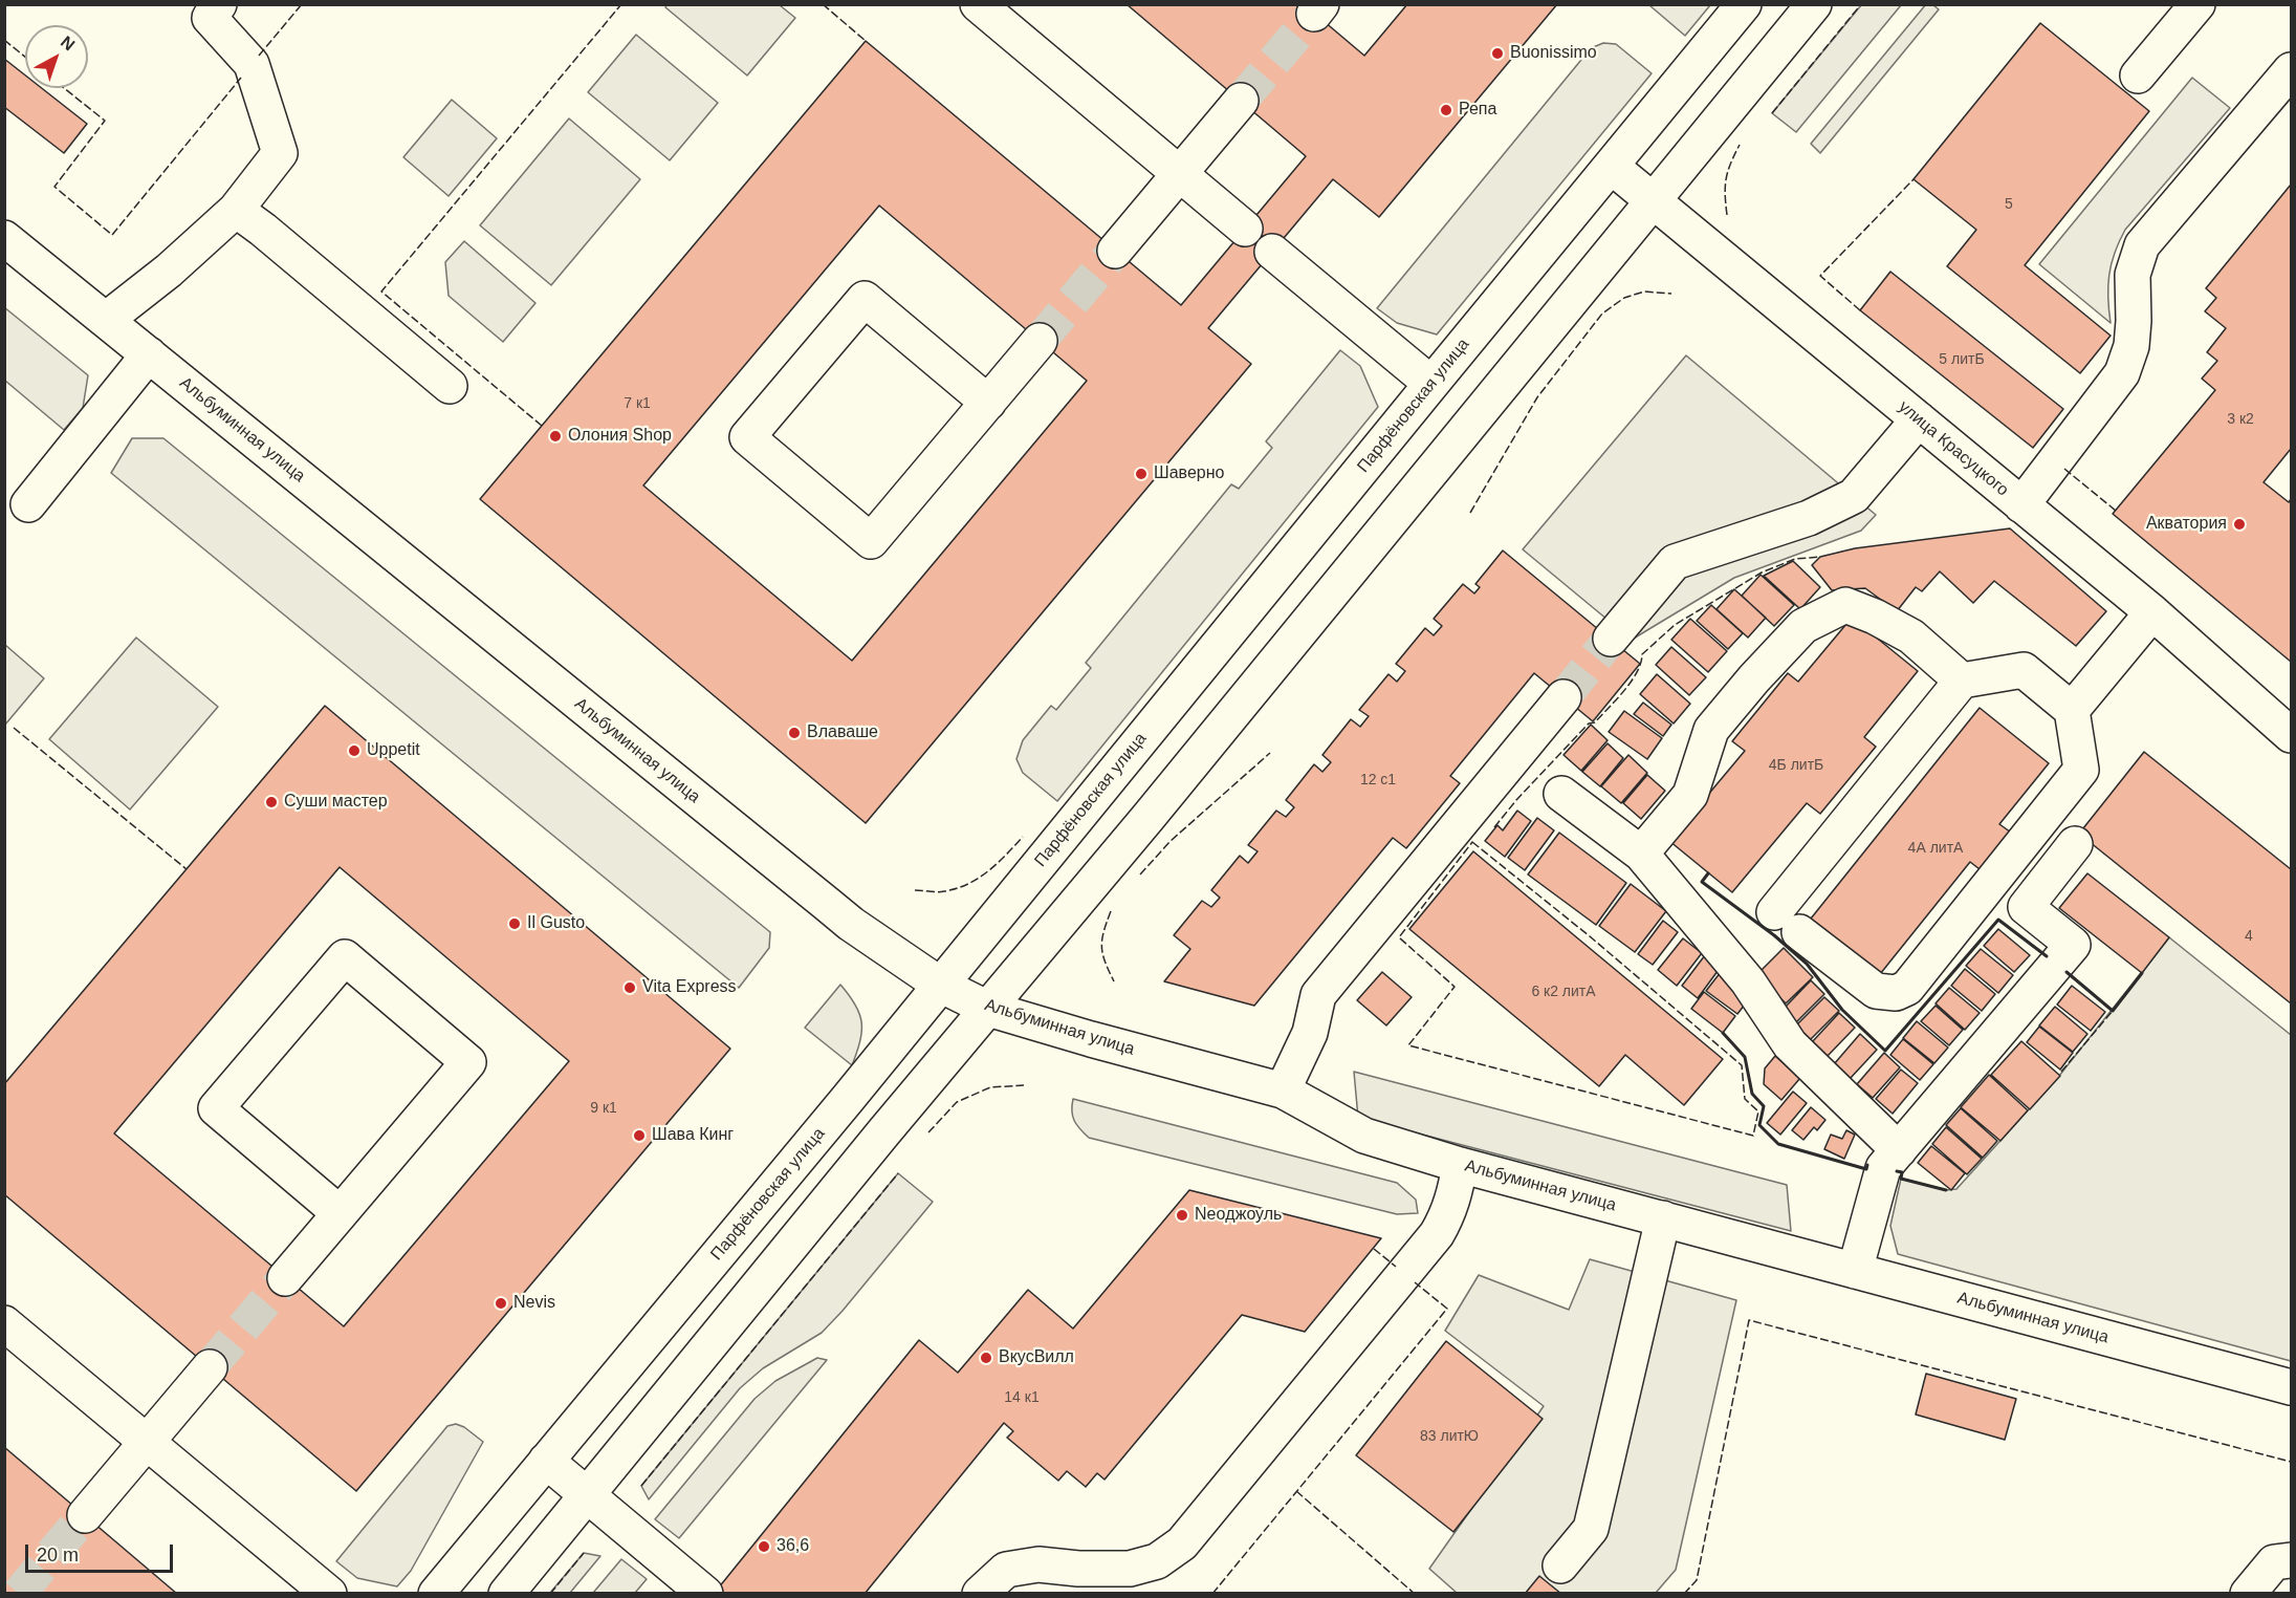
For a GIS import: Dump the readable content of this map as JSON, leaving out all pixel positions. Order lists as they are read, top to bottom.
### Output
{
  "streets": {
    "street": ["Парфёновская улица", "Альбуминная улица", "улица Красуцкого"]
  },
  "crossings": [
    ["Парфёновская улица", "Альбуминная улица"],
    ["Парфёновская улица", "улица Красуцкого"]
  ],
  "places": [
    "Buonissimo",
    "Репа",
    "Олония Shop",
    "Шаверно",
    "Акватория",
    "Влаваше",
    "Uppetit",
    "Суши мастер",
    "Il Gusto",
    "Vita Express",
    "Шава Кинг",
    "Neoджоуль",
    "Nevis",
    "ВкусВилл",
    "36,6"
  ],
  "house_numbers": [
    "5",
    "5 литБ",
    "7 к1",
    "3 к2",
    "4Б литБ",
    "12 с1",
    "4А литА",
    "4",
    "6 к2 литА",
    "9 к1",
    "14 к1",
    "83 литЮ"
  ],
  "scale_bar": "20 m",
  "north": "top right"
}
